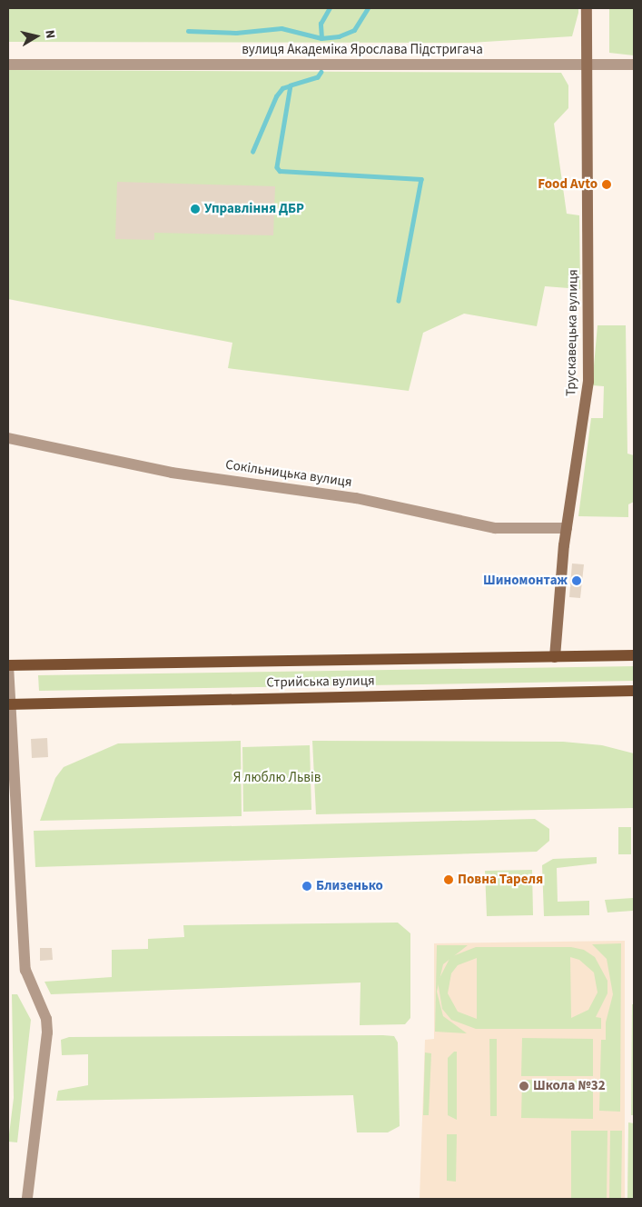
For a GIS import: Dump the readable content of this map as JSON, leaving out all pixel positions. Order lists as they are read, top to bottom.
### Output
{
  "streets": {
    "main road": ["Стрийська вулиця"],
    "street": ["вулиця Академіка Ярослава Підстригача", "Трускавецька вулиця", "Сокільницька вулиця"]
  },
  "crossings": [
    ["вулиця Академіка Ярослава Підстригача", "Трускавецька вулиця"],
    ["Трускавецька вулиця", "Сокільницька вулиця"],
    ["Трускавецька вулиця", "Стрийська вулиця"]
  ],
  "parks": ["Я люблю Львів"],
  "places": [
    "Food Avto",
    "Управління ДБР",
    "Шиномонтаж",
    "Повна Тареля",
    "Близенько",
    "Школа №32"
  ],
  "north": "right"
}
